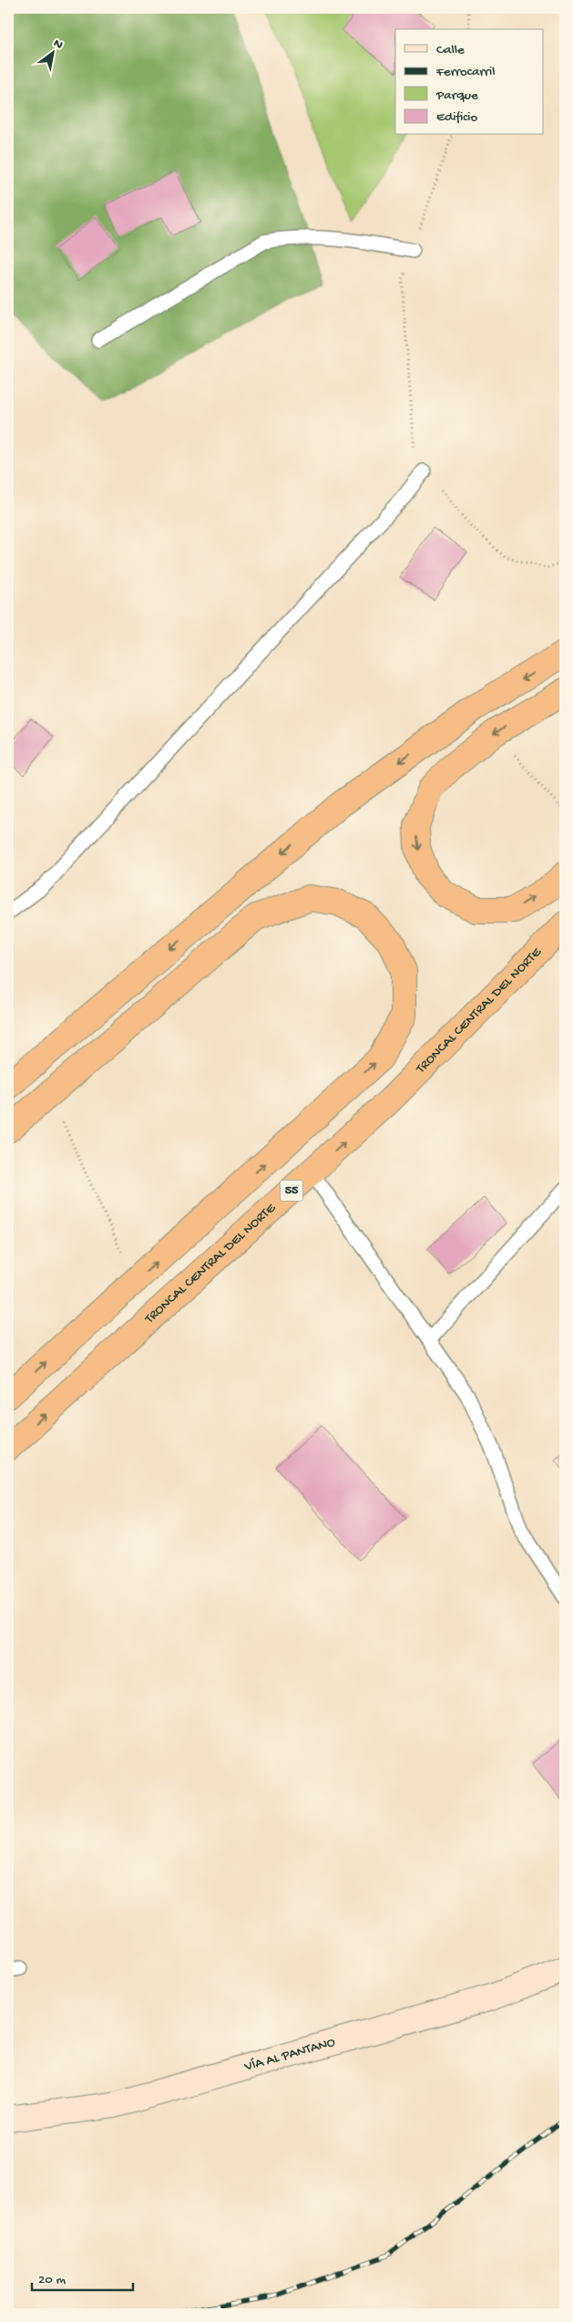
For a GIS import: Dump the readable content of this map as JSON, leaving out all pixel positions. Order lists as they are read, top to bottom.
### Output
{
  "streets": {
    "highway": ["TRONCAL CENTRAL DEL NORTE", "55"],
    "main road": ["VÍA AL PANTANO"]
  },
  "one_way": ["TRONCAL CENTRAL DEL NORTE"],
  "legend": [
    "Calle",
    "Ferrocarril",
    "Parque",
    "Edificio"
  ],
  "scale_bar": "20 m",
  "north": "top right"
}
